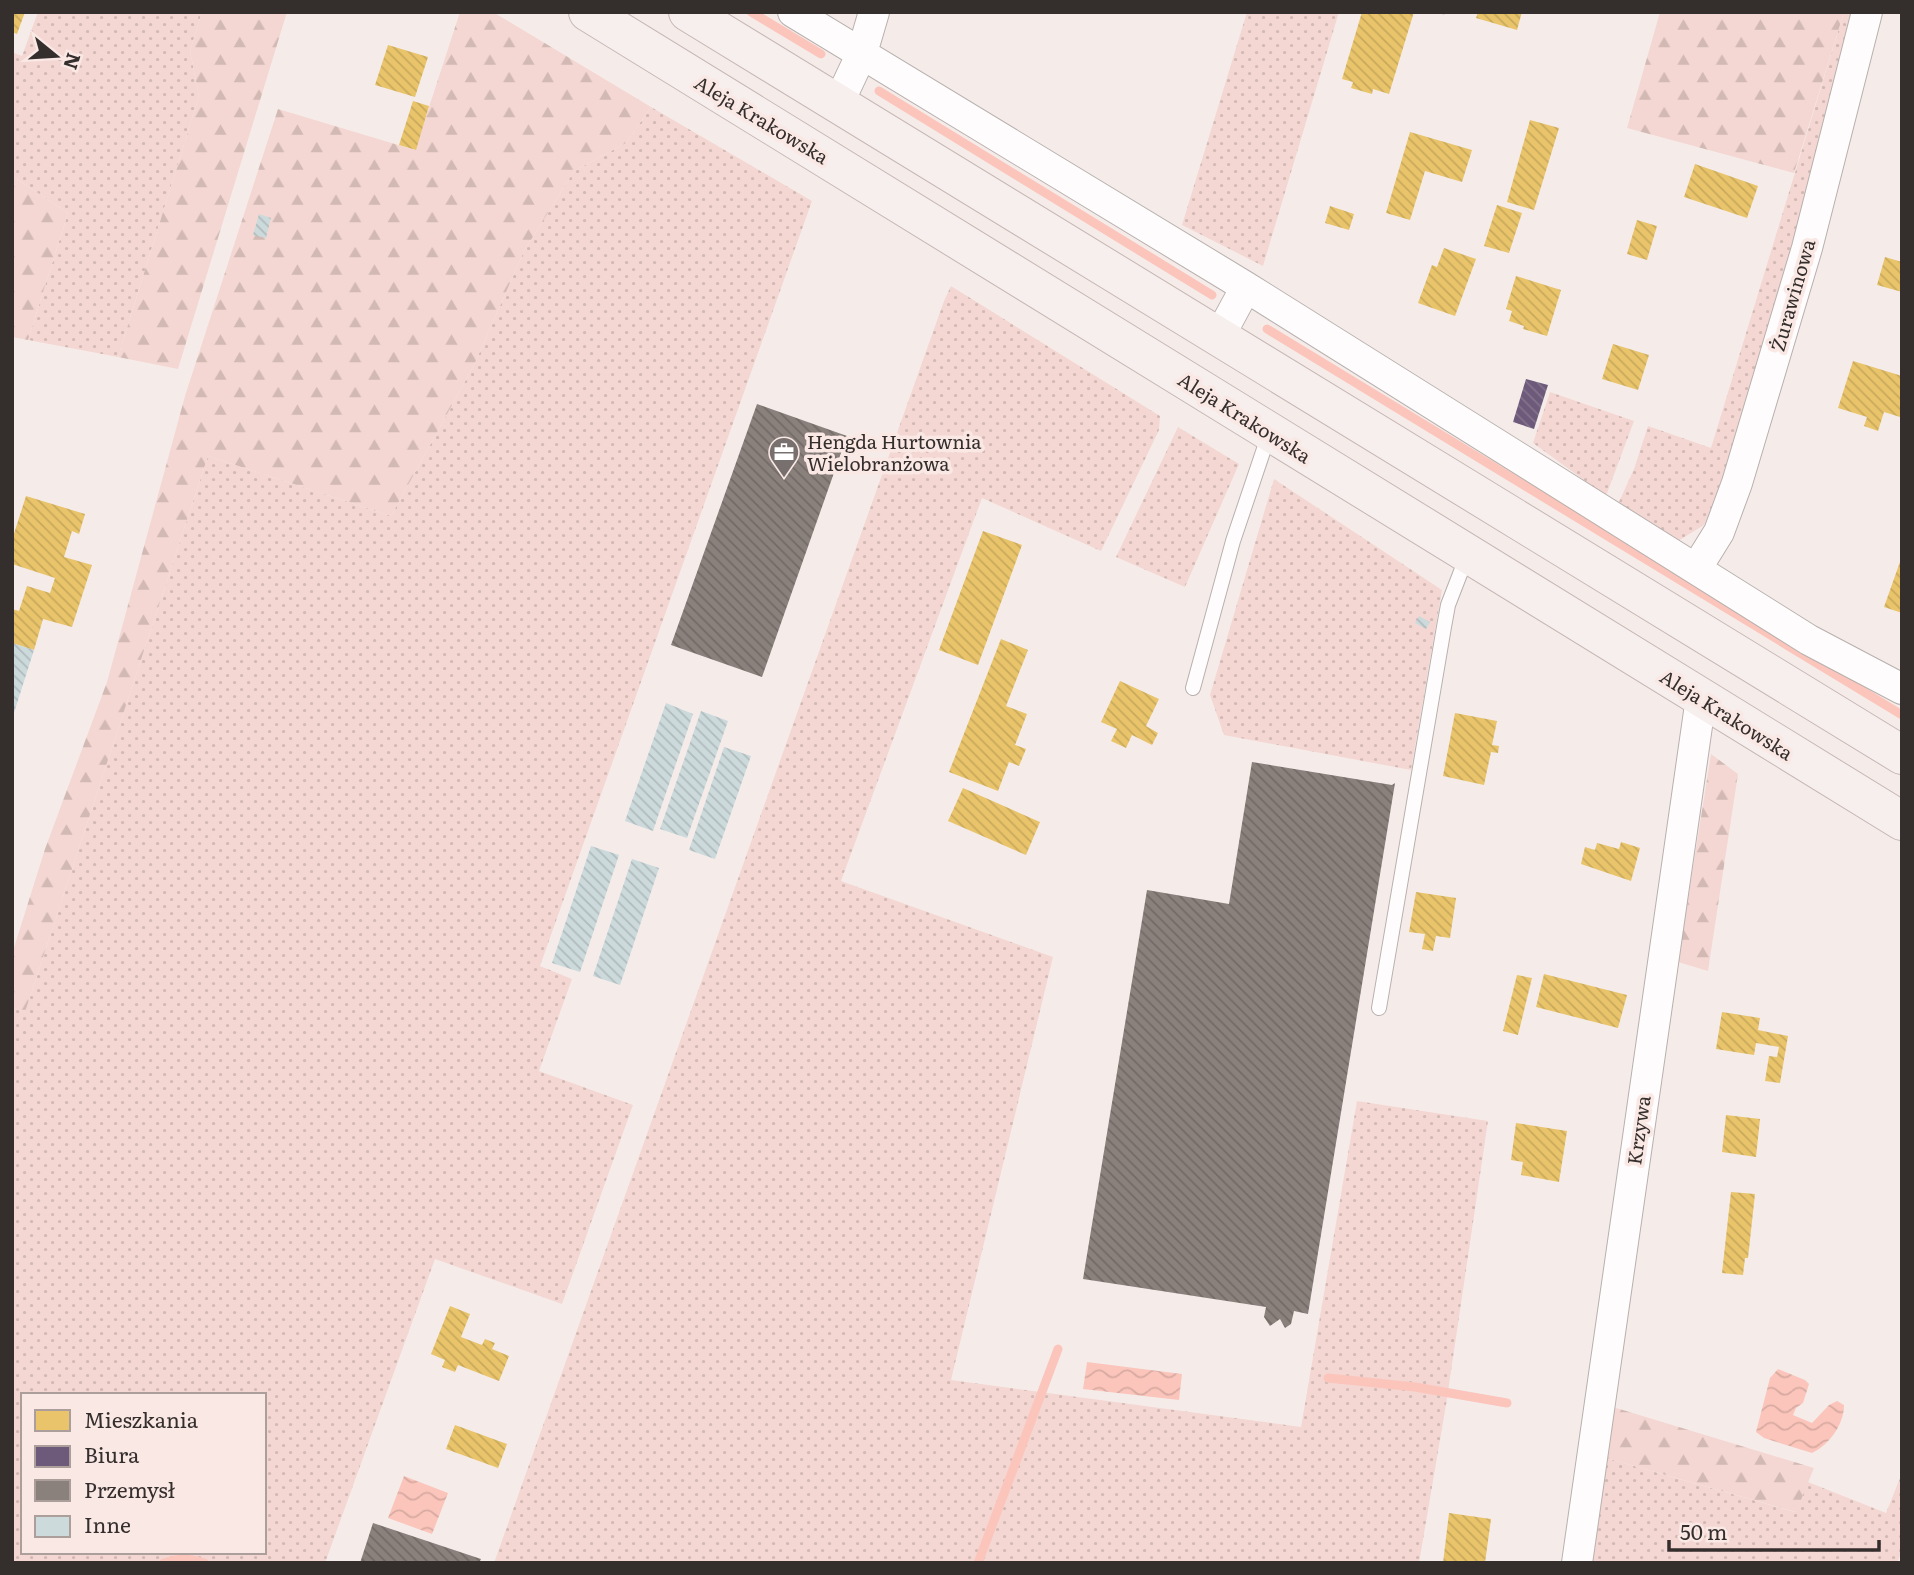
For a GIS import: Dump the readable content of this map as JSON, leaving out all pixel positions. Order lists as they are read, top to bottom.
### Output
{
  "streets": {
    "main road": ["Aleja Krakowska"],
    "street": ["Żurawinowa", "Krzywa"]
  },
  "crossings": [
    ["Aleja Krakowska", "Krzywa"]
  ],
  "places": {
    "office": ["Hengda Hurtownia Wielobranżowa"]
  },
  "legend": [
    "Mieszkania",
    "Biura",
    "Przemysł",
    "Inne"
  ],
  "scale_bar": "50 m",
  "north": "right"
}
